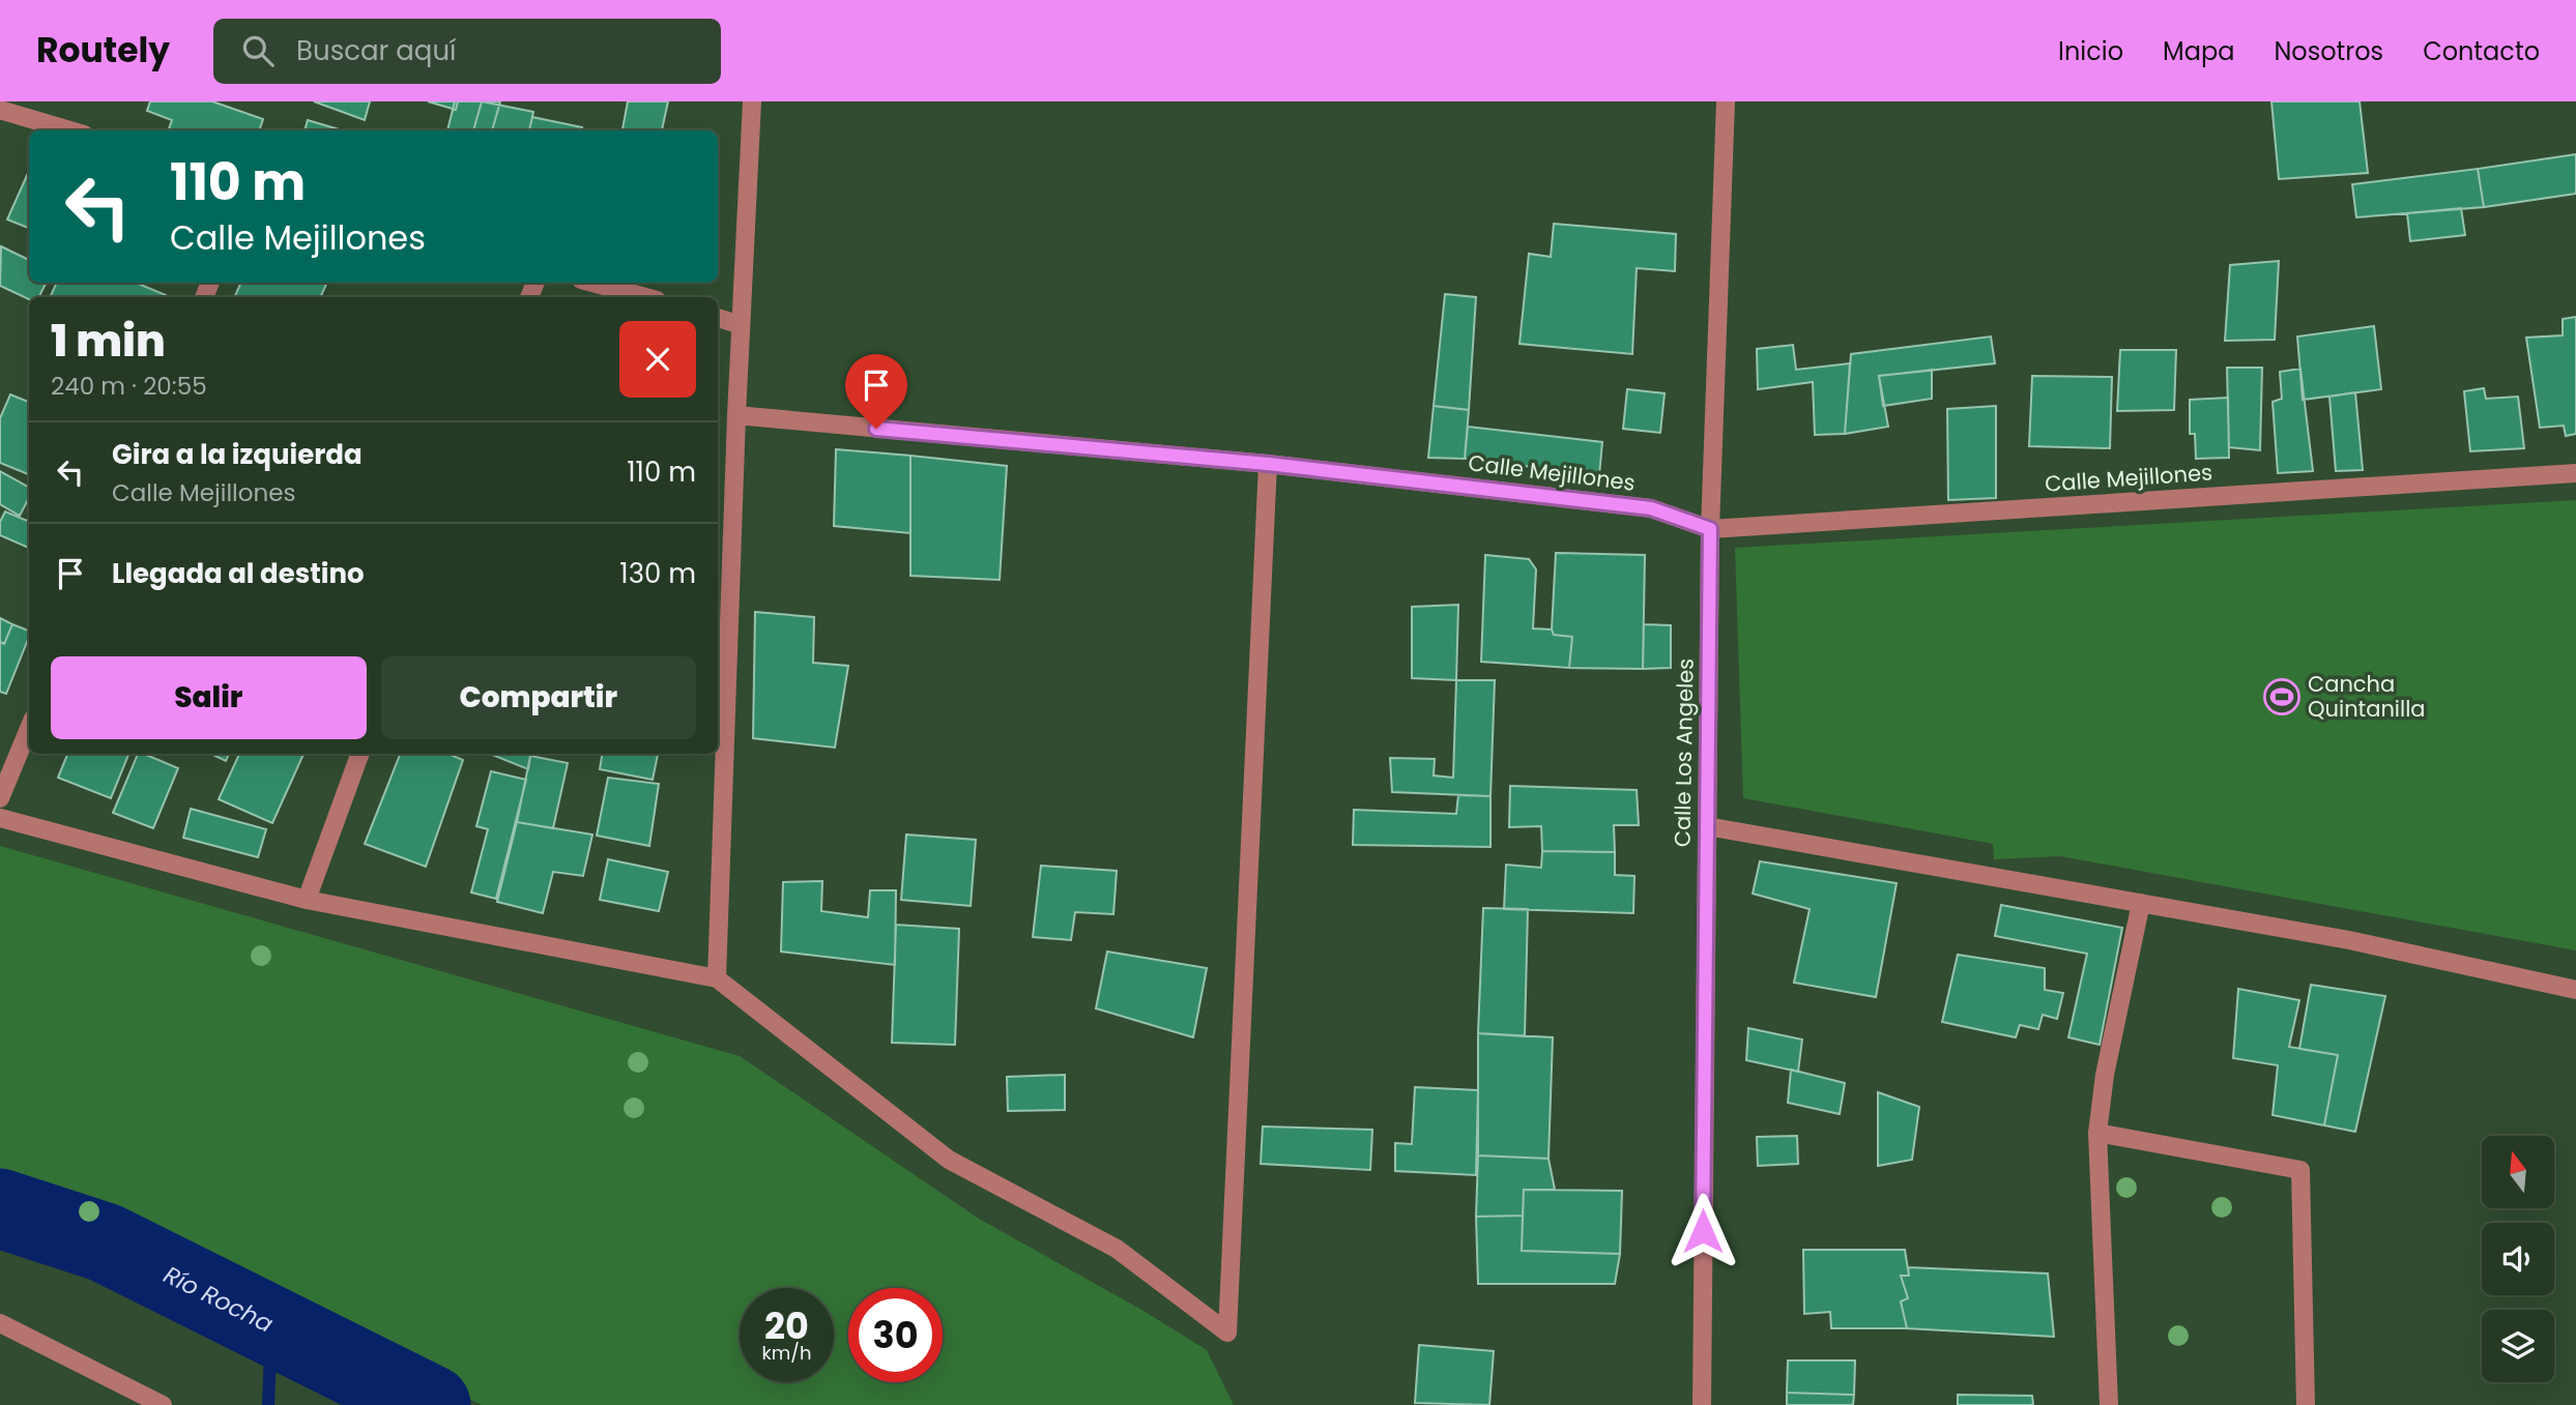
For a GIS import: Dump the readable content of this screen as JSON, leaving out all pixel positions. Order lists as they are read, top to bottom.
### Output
{
  "streets": {
    "street": ["Calle Mejillones", "Calle Los Angeles"]
  },
  "crossings": [
    ["Calle Mejillones", "Calle Los Angeles"]
  ],
  "water": ["Río Rocha"],
  "places": {
    "sports": ["Cancha Quintanilla"]
  },
  "north": "top",
  "page": {
    "header": "Routely",
    "search": "Buscar aquí",
    "nav": [
      "Inicio",
      "Mapa",
      "Nosotros",
      "Contacto"
    ],
    "turn": ["110 m", "Calle Mejillones"],
    "heading": ["1 min", "240 m · 20:55"],
    "list": [
      {
        "name": "Gira a la izquierda",
        "note": "Calle Mejillones",
        "value": "110 m"
      },
      {
        "name": "Llegada al destino",
        "value": "130 m"
      }
    ],
    "buttons": ["Salir", "Compartir"],
    "speed": "20 km/h",
    "limit": "30"
  }
}
